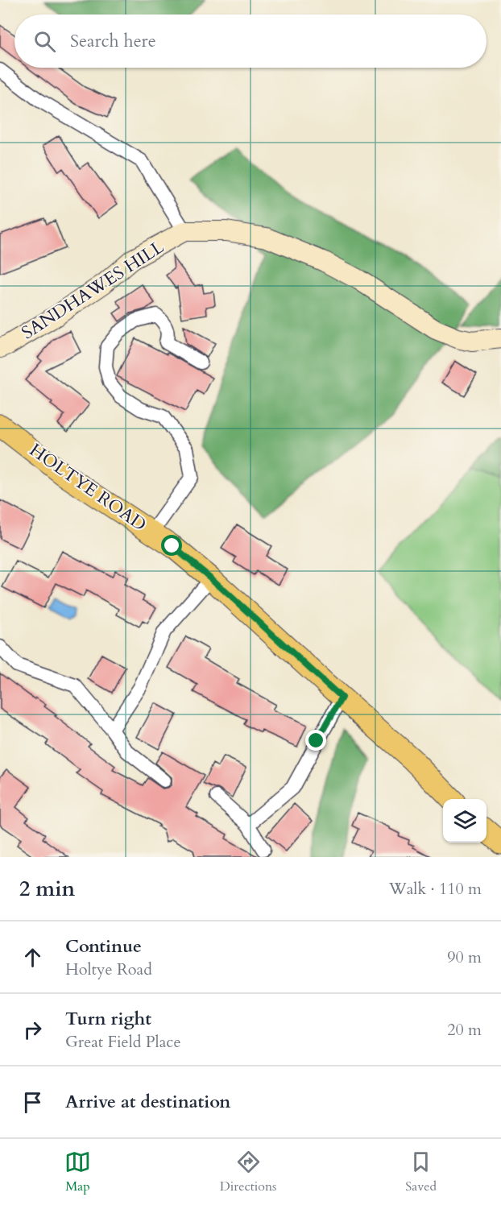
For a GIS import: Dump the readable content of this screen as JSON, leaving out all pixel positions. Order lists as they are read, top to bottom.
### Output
{
  "streets": {
    "main road": ["HOLTYE ROAD"],
    "street": ["SANDHAWES HILL"]
  },
  "page": {
    "search": "Search here",
    "heading": ["2 min", "Walk · 110 m"],
    "list": [
      ["Continue", "Holtye Road", "90 m"],
      ["Turn right", "Great Field Place", "20 m"],
      "Arrive at destination"
    ],
    "nav": ["Map", "Directions", "Saved"]
  }
}
